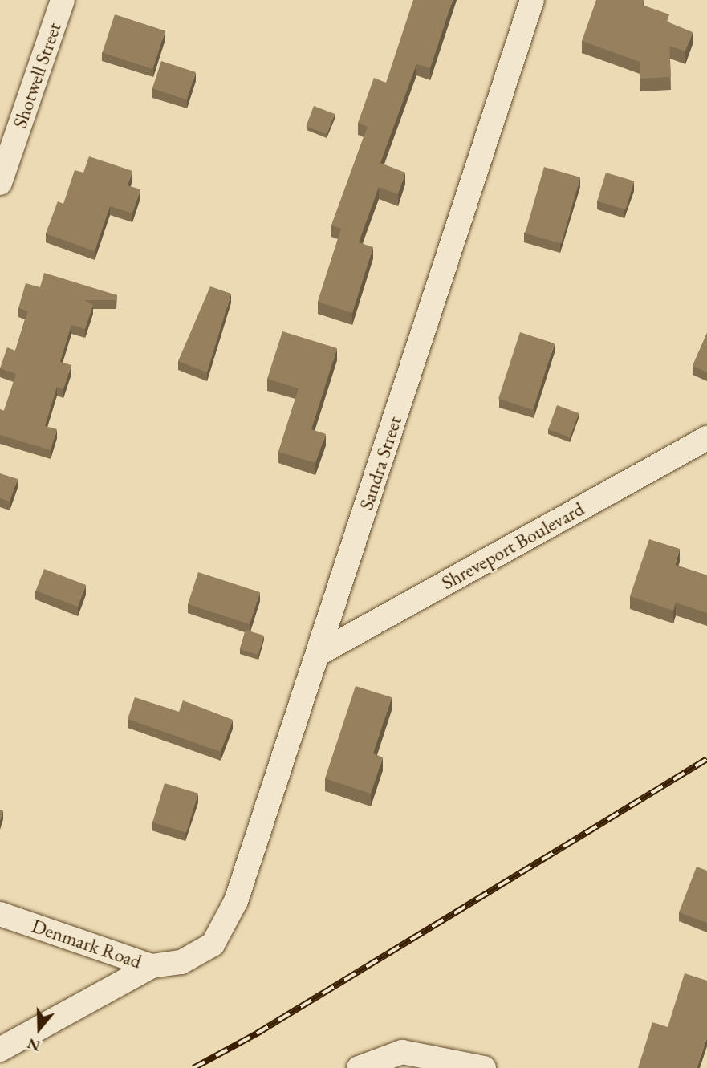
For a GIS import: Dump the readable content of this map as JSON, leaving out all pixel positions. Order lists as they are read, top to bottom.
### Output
{
  "streets": {
    "street": [
      "Shotwell Street",
      "Sandra Street",
      "Shreveport Boulevard",
      "Denmark Road"
    ]
  },
  "crossings": [
    ["Sandra Street", "Shreveport Boulevard"],
    ["Sandra Street", "Denmark Road"]
  ],
  "north": "bottom"
}
